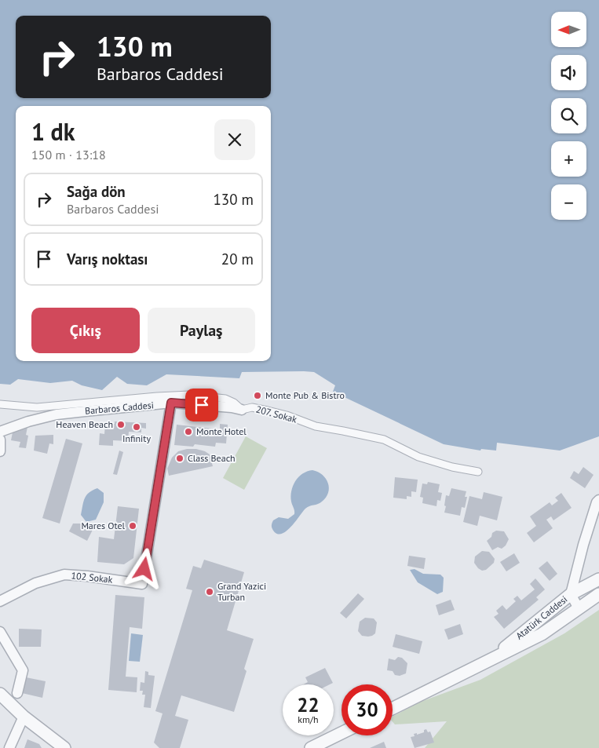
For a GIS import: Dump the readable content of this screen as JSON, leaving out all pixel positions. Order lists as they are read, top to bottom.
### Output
{
  "streets": {
    "street": [
      "Barbaros Caddesi",
      "207. Sokak",
      "102 Sokak",
      "Atatürk Caddesi"
    ]
  },
  "crossings": [
    ["Barbaros Caddesi", "207. Sokak"],
    ["Barbaros Caddesi", "102 Sokak"]
  ],
  "places": [
    "Monte Pub & Bistro",
    "Heaven Beach",
    "Infinity",
    "Monte Hotel",
    "Class Beach",
    "Mares Otel",
    "Grand Yazici Turban"
  ],
  "north": "left",
  "page": {
    "map_buttons": ["+", "−"],
    "turn": ["130 m", "Barbaros Caddesi"],
    "heading": ["1 dk", "150 m · 13:18"],
    "list": [
      {
        "name": "Sağa dön",
        "note": "Barbaros Caddesi",
        "value": "130 m"
      },
      {
        "name": "Varış noktası",
        "value": "20 m"
      }
    ],
    "buttons": ["Çıkış", "Paylaş"],
    "speed": "22 km/h",
    "limit": "30"
  }
}
